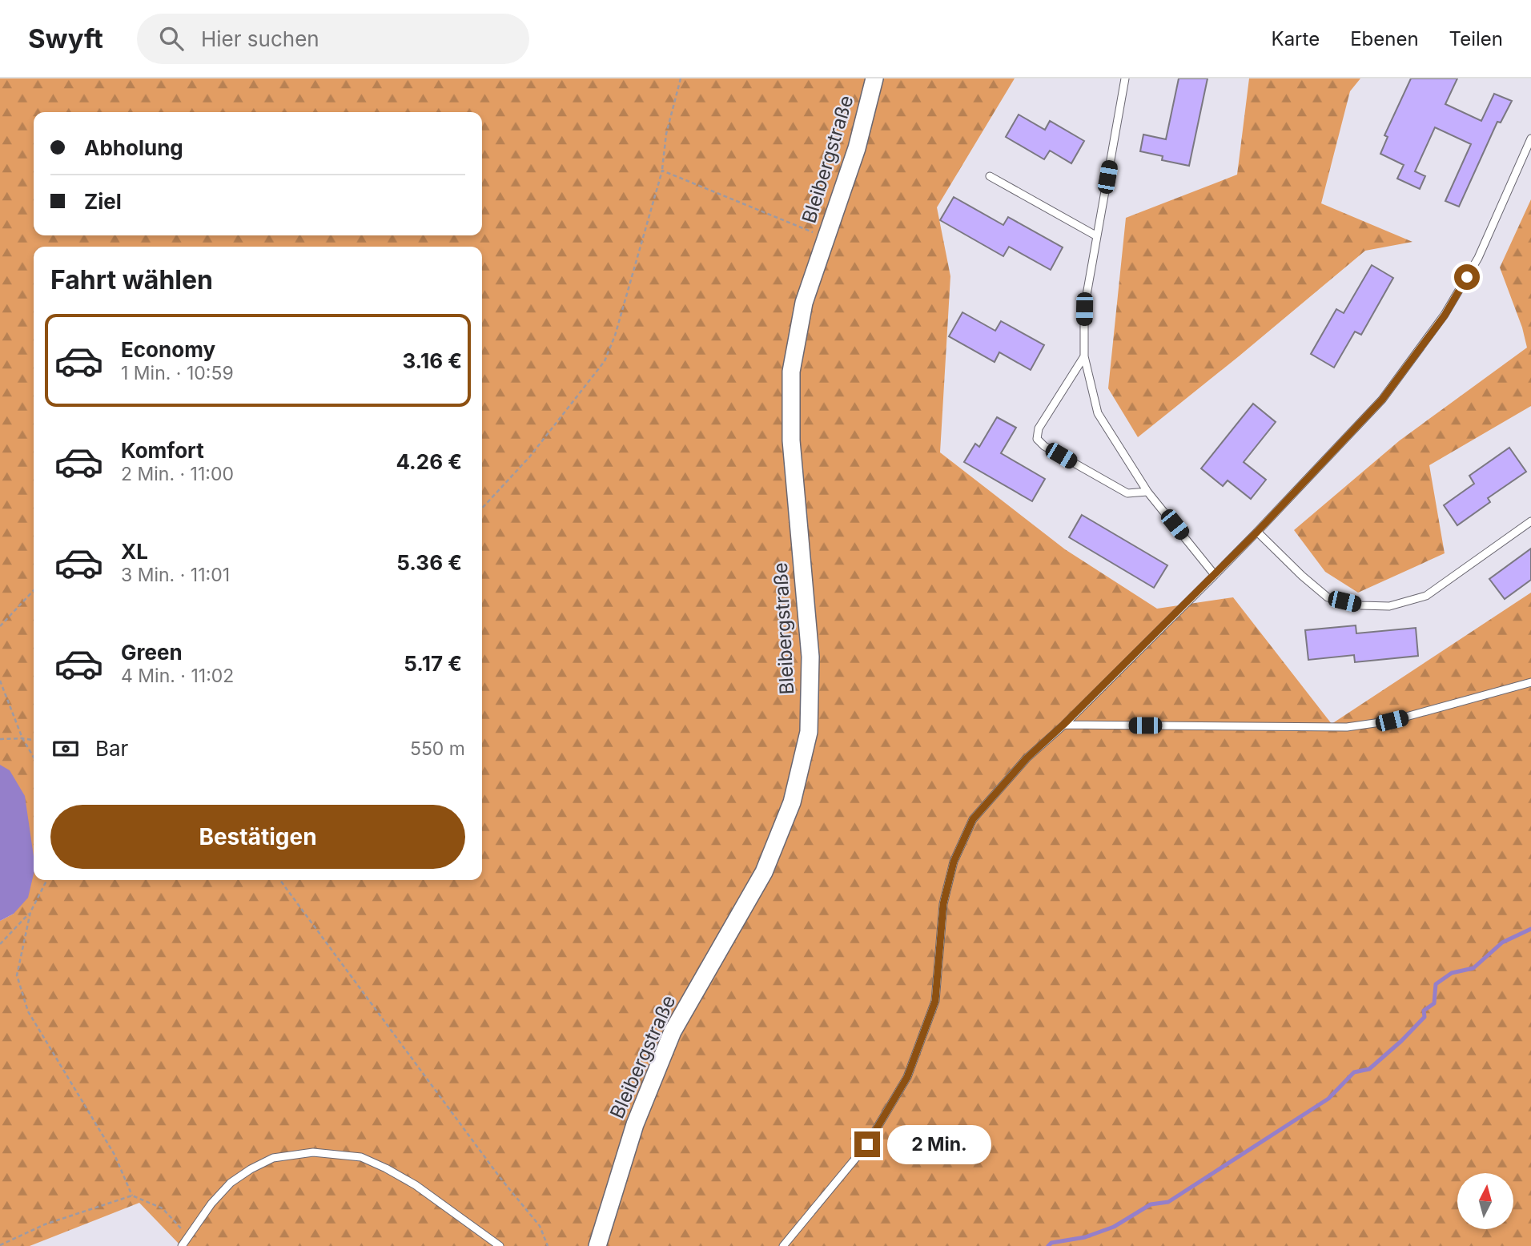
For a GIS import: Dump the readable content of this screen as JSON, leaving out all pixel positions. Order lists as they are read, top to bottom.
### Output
{
  "streets": {
    "street": ["Bleibergstraße"]
  },
  "north": "top",
  "page": {
    "header": "Swyft",
    "search": "Hier suchen",
    "nav": ["Karte", "Ebenen", "Teilen"],
    "banner": ["Abholung", "Ziel"],
    "heading": "Fahrt wählen",
    "list": [
      {
        "name": "Economy",
        "note": "1 Min. · 10:59",
        "value": "3.16 €"
      },
      {
        "name": "Komfort",
        "note": "2 Min. · 11:00",
        "value": "4.26 €"
      },
      {
        "name": "XL",
        "note": "3 Min. · 11:01",
        "value": "5.36 €"
      },
      {
        "name": "Green",
        "note": "4 Min. · 11:02",
        "value": "5.17 €"
      }
    ],
    "pay": ["Bar", "550 m"],
    "buttons": "Bestätigen",
    "bubble": "2 Min."
  }
}
